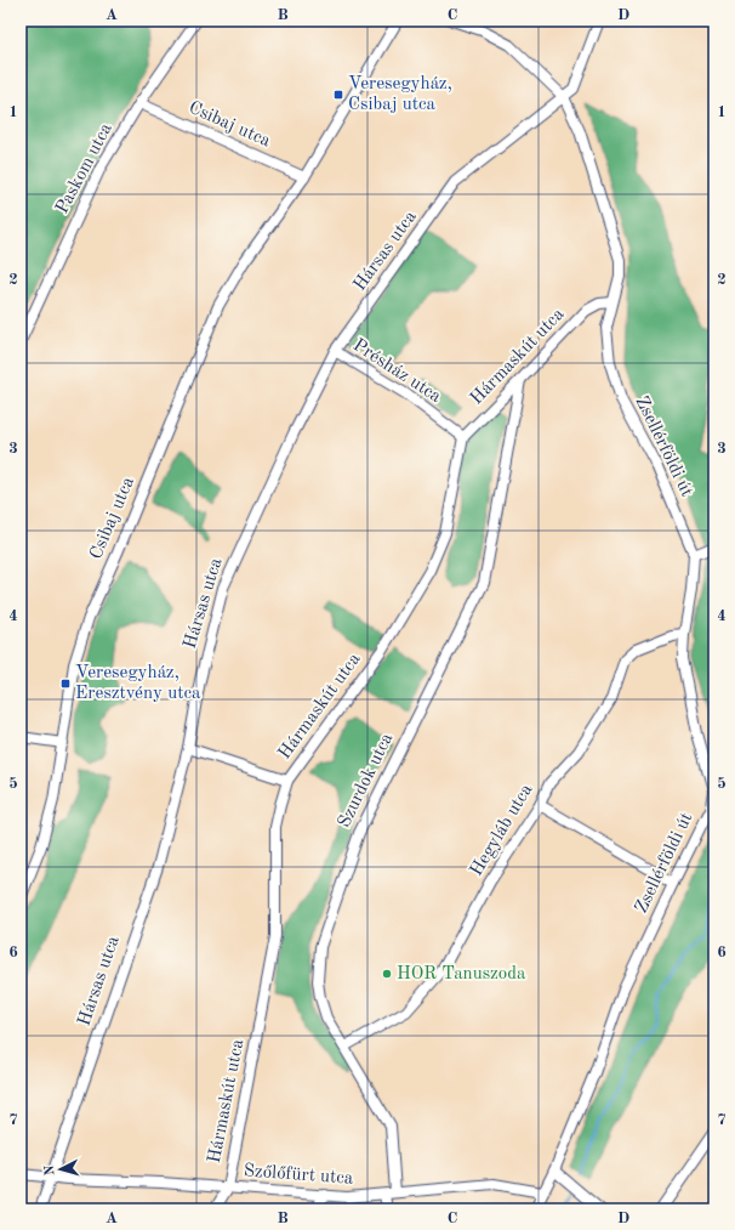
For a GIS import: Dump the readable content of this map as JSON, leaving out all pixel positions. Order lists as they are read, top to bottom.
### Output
{
  "streets": {
    "street": [
      "Csibaj utca",
      "Paskom utca",
      "Hársas utca",
      "Hármaskút utca",
      "Présház utca",
      "Zsellérföldi út",
      "Szurdok utca",
      "Hegyláb utca",
      "Szőlőfürt utca"
    ]
  },
  "crossings": [
    ["Csibaj utca", "Paskom utca"],
    ["Hársas utca", "Présház utca"],
    ["Hársas utca", "Zsellérföldi út"],
    ["Hársas utca", "Szőlőfürt utca"],
    ["Hármaskút utca", "Présház utca"],
    ["Hármaskút utca", "Zsellérföldi út"],
    ["Hármaskút utca", "Szurdok utca"],
    ["Hármaskút utca", "Szőlőfürt utca"],
    ["Zsellérföldi út", "Hegyláb utca"],
    ["Zsellérföldi út", "Szőlőfürt utca"],
    ["Szurdok utca", "Hegyláb utca"],
    ["Szurdok utca", "Szőlőfürt utca"]
  ],
  "places": {
    "transit": ["Veresegyház, Csibaj utca", "Veresegyház, Eresztvény utca"],
    "other": ["HOR Tanuszoda"]
  },
  "north": "left",
  "grid": {
    "columns": [
      "A",
      "B",
      "C",
      "D"
    ],
    "rows": [
      "1",
      "2",
      "3",
      "4",
      "5",
      "6",
      "7"
    ]
  }
}
